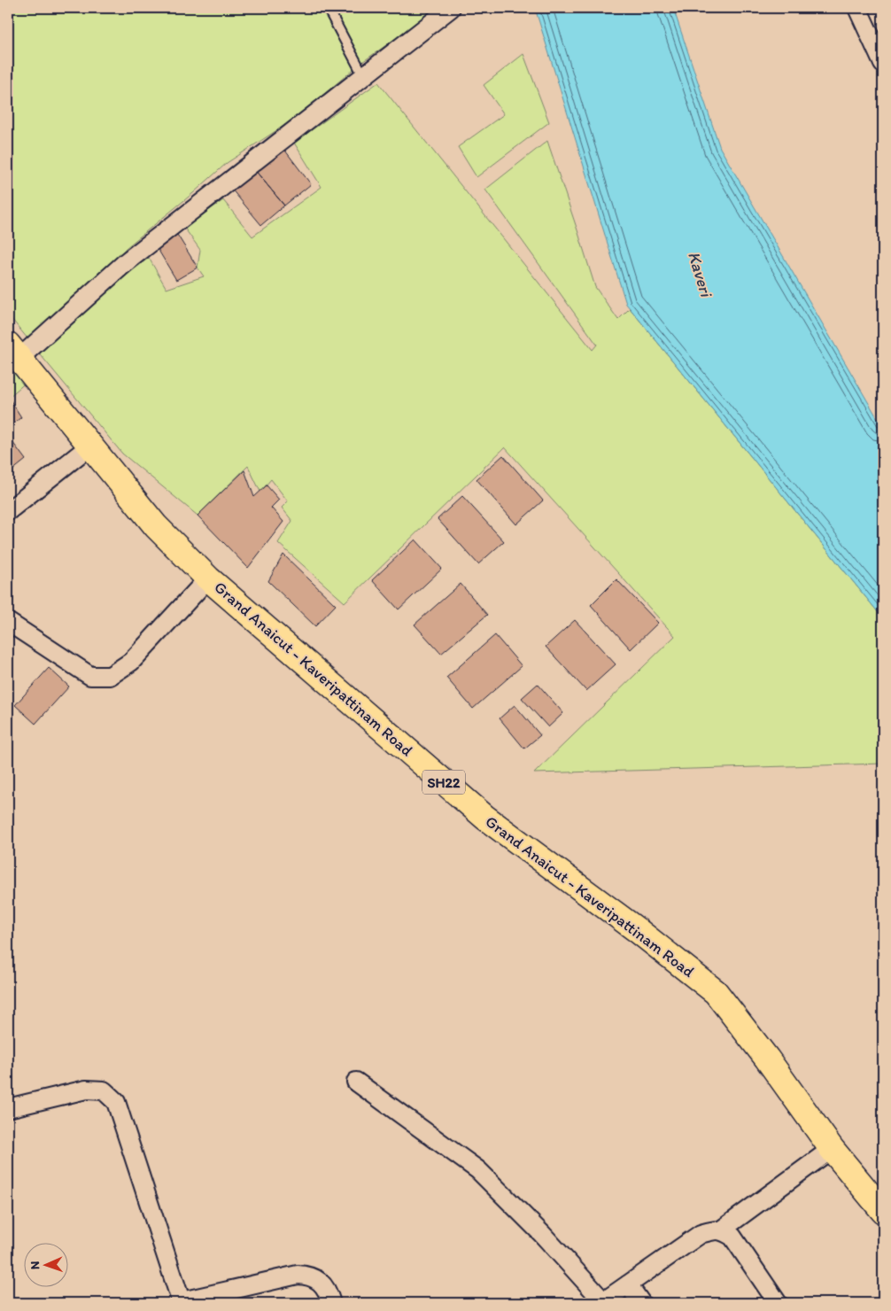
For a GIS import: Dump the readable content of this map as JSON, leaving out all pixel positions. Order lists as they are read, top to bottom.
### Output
{
  "streets": {
    "main road": ["Grand Anaicut - Kaveripattinam Road", "SH22"]
  },
  "water": ["Kaveri"],
  "north": "left"
}
